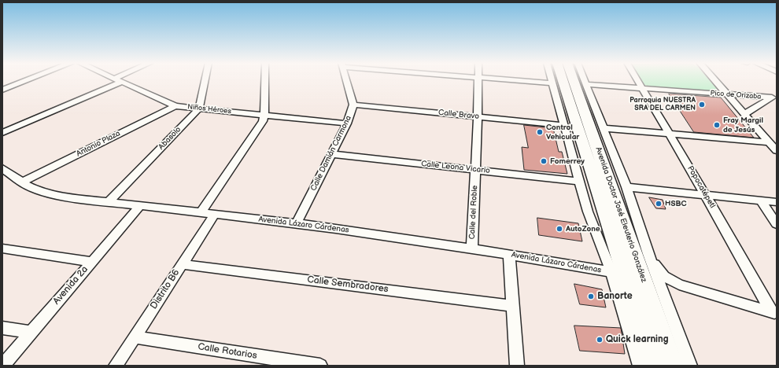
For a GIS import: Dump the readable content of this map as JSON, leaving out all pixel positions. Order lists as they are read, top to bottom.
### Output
{
  "streets": {
    "highway": ["Avenida Doctor José Eleuterio González"],
    "street": [
      "Pico de Orizaba",
      "Niños Héroes",
      "Calle Bravo",
      "Abasolo",
      "Antonio Plaza",
      "Calle Damián Carmona",
      "Calle Leona Vicario",
      "Popocatépetl",
      "Calle del Roble",
      "Avenida Lázaro Cárdenas",
      "Calle Sembradores",
      "Avenida 2a",
      "Distrito B6",
      "Calle Rotarios"
    ]
  },
  "crossings": [
    ["Pico de Orizaba", "Popocatépetl"],
    ["Niños Héroes", "Abasolo"],
    ["Niños Héroes", "Antonio Plaza"],
    ["Niños Héroes", "Calle Damián Carmona"],
    ["Calle Bravo", "Calle Damián Carmona"],
    ["Calle Bravo", "Calle del Roble"],
    ["Calle Bravo", "Avenida Doctor José Eleuterio González"],
    ["Abasolo", "Avenida Lázaro Cárdenas"],
    ["Antonio Plaza", "Avenida Lázaro Cárdenas"],
    ["Calle Damián Carmona", "Calle Leona Vicario"],
    ["Calle Damián Carmona", "Avenida Lázaro Cárdenas"],
    ["Calle Leona Vicario", "Calle del Roble"],
    ["Calle Leona Vicario", "Avenida Doctor José Eleuterio González"],
    ["Calle del Roble", "Avenida Lázaro Cárdenas"],
    ["Avenida Doctor José Eleuterio González", "Avenida Lázaro Cárdenas"],
    ["Avenida Lázaro Cárdenas", "Avenida 2a"],
    ["Avenida Lázaro Cárdenas", "Distrito B6"],
    ["Calle Sembradores", "Distrito B6"],
    ["Distrito B6", "Calle Rotarios"]
  ],
  "places": [
    "Parroquia NUESTRA SRA DEL CARMEN",
    "Fray Margil de Jesús",
    "Control Vehicular",
    "Fomerrey",
    "HSBC",
    "AutoZone",
    "Banorte",
    "Quick learning"
  ]
}
